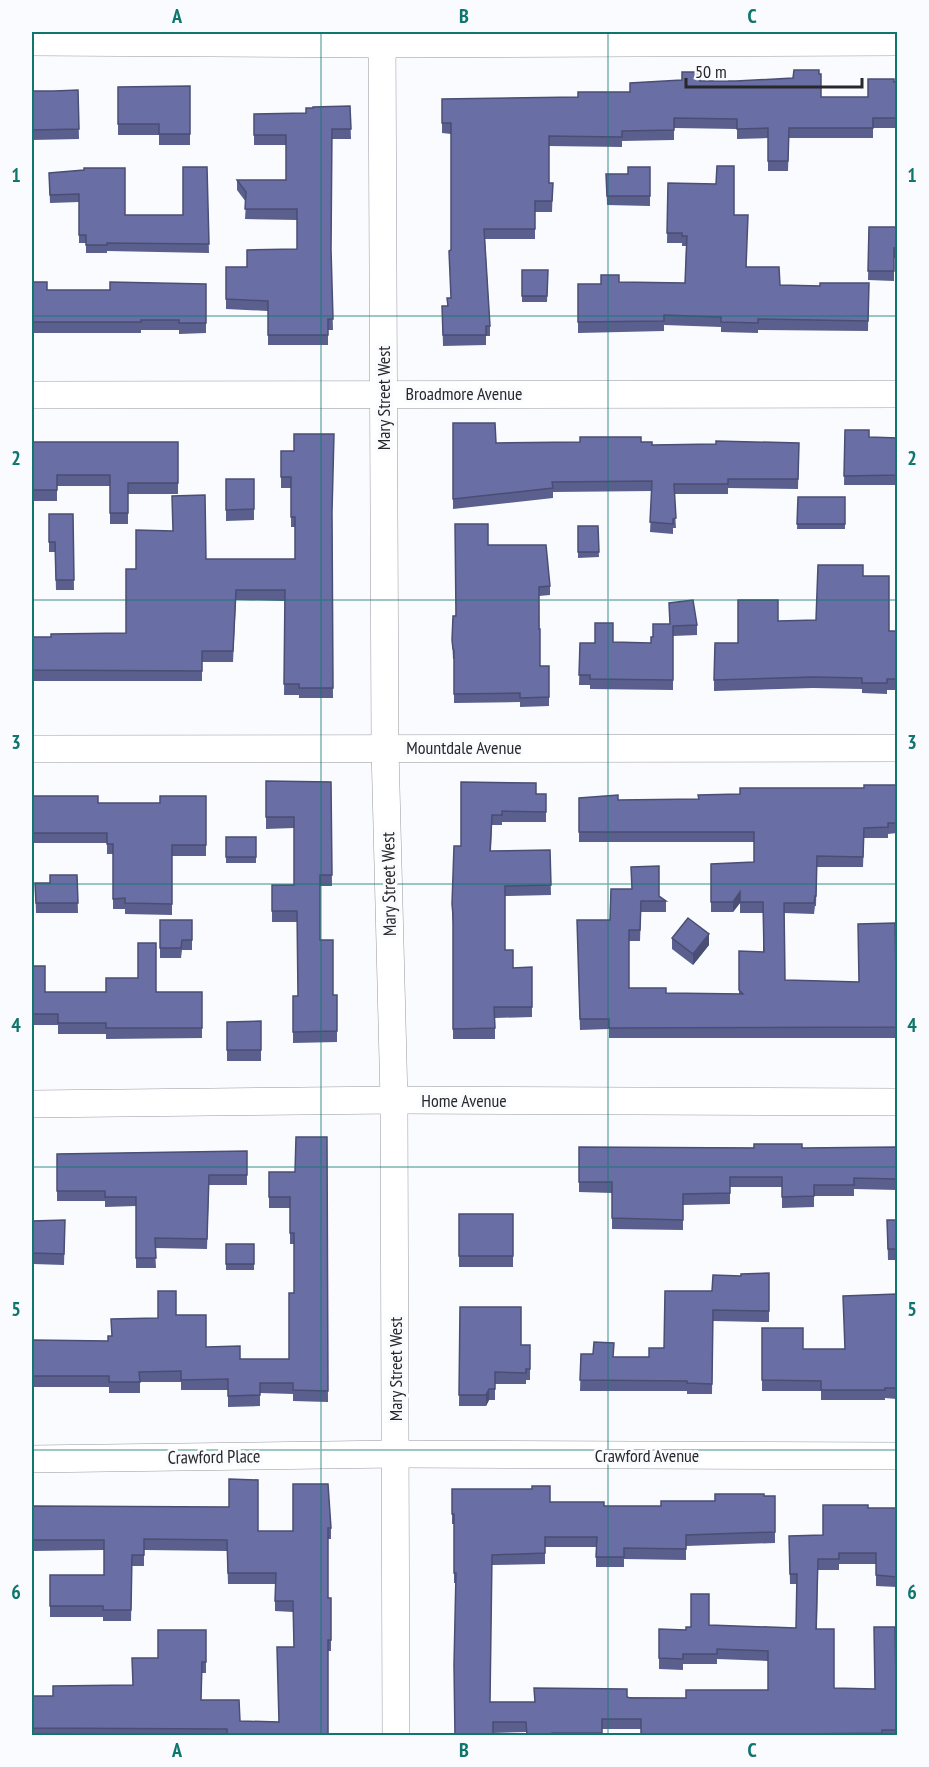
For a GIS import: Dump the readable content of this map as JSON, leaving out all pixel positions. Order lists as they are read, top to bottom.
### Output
{
  "streets": {
    "street": [
      "Broadmore Avenue",
      "Mary Street West",
      "Mountdale Avenue",
      "Home Avenue",
      "Crawford Avenue",
      "Crawford Place"
    ]
  },
  "crossings": [
    ["Broadmore Avenue", "Mary Street West"],
    ["Mary Street West", "Mountdale Avenue"],
    ["Mary Street West", "Home Avenue"],
    ["Mary Street West", "Crawford Avenue"],
    ["Mary Street West", "Crawford Place"],
    ["Crawford Avenue", "Crawford Place"]
  ],
  "scale_bar": "50 m",
  "grid": {
    "columns": ["A", "B", "C"],
    "rows": [
      "1",
      "2",
      "3",
      "4",
      "5",
      "6"
    ]
  }
}
